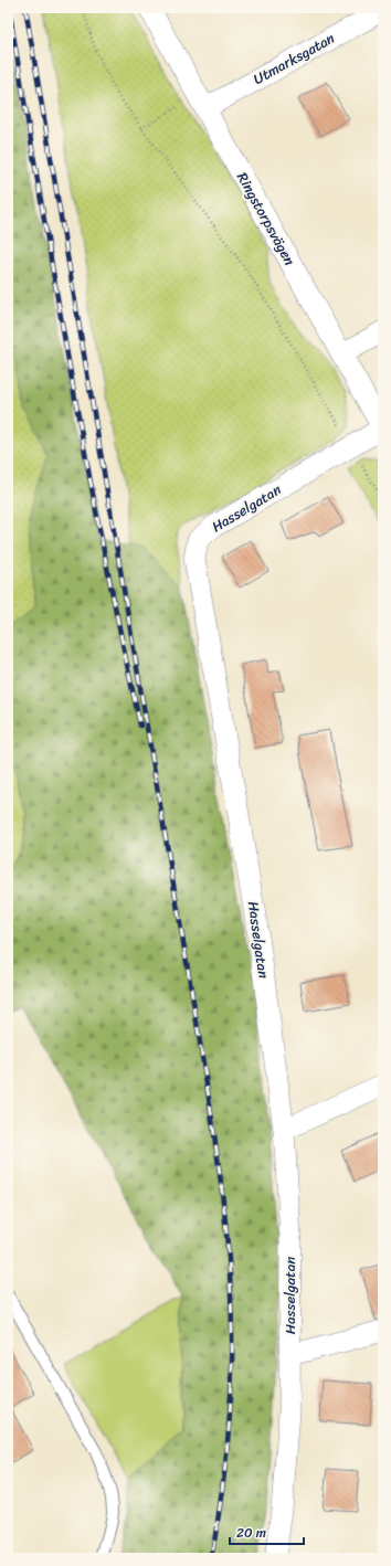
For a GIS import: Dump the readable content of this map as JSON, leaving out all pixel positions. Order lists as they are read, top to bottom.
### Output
{
  "streets": {
    "street": ["Utmarksgatan", "Ringstorpsvägen", "Hasselgatan"]
  },
  "crossings": [
    ["Utmarksgatan", "Ringstorpsvägen"],
    ["Ringstorpsvägen", "Hasselgatan"]
  ],
  "scale_bar": "20 m"
}
